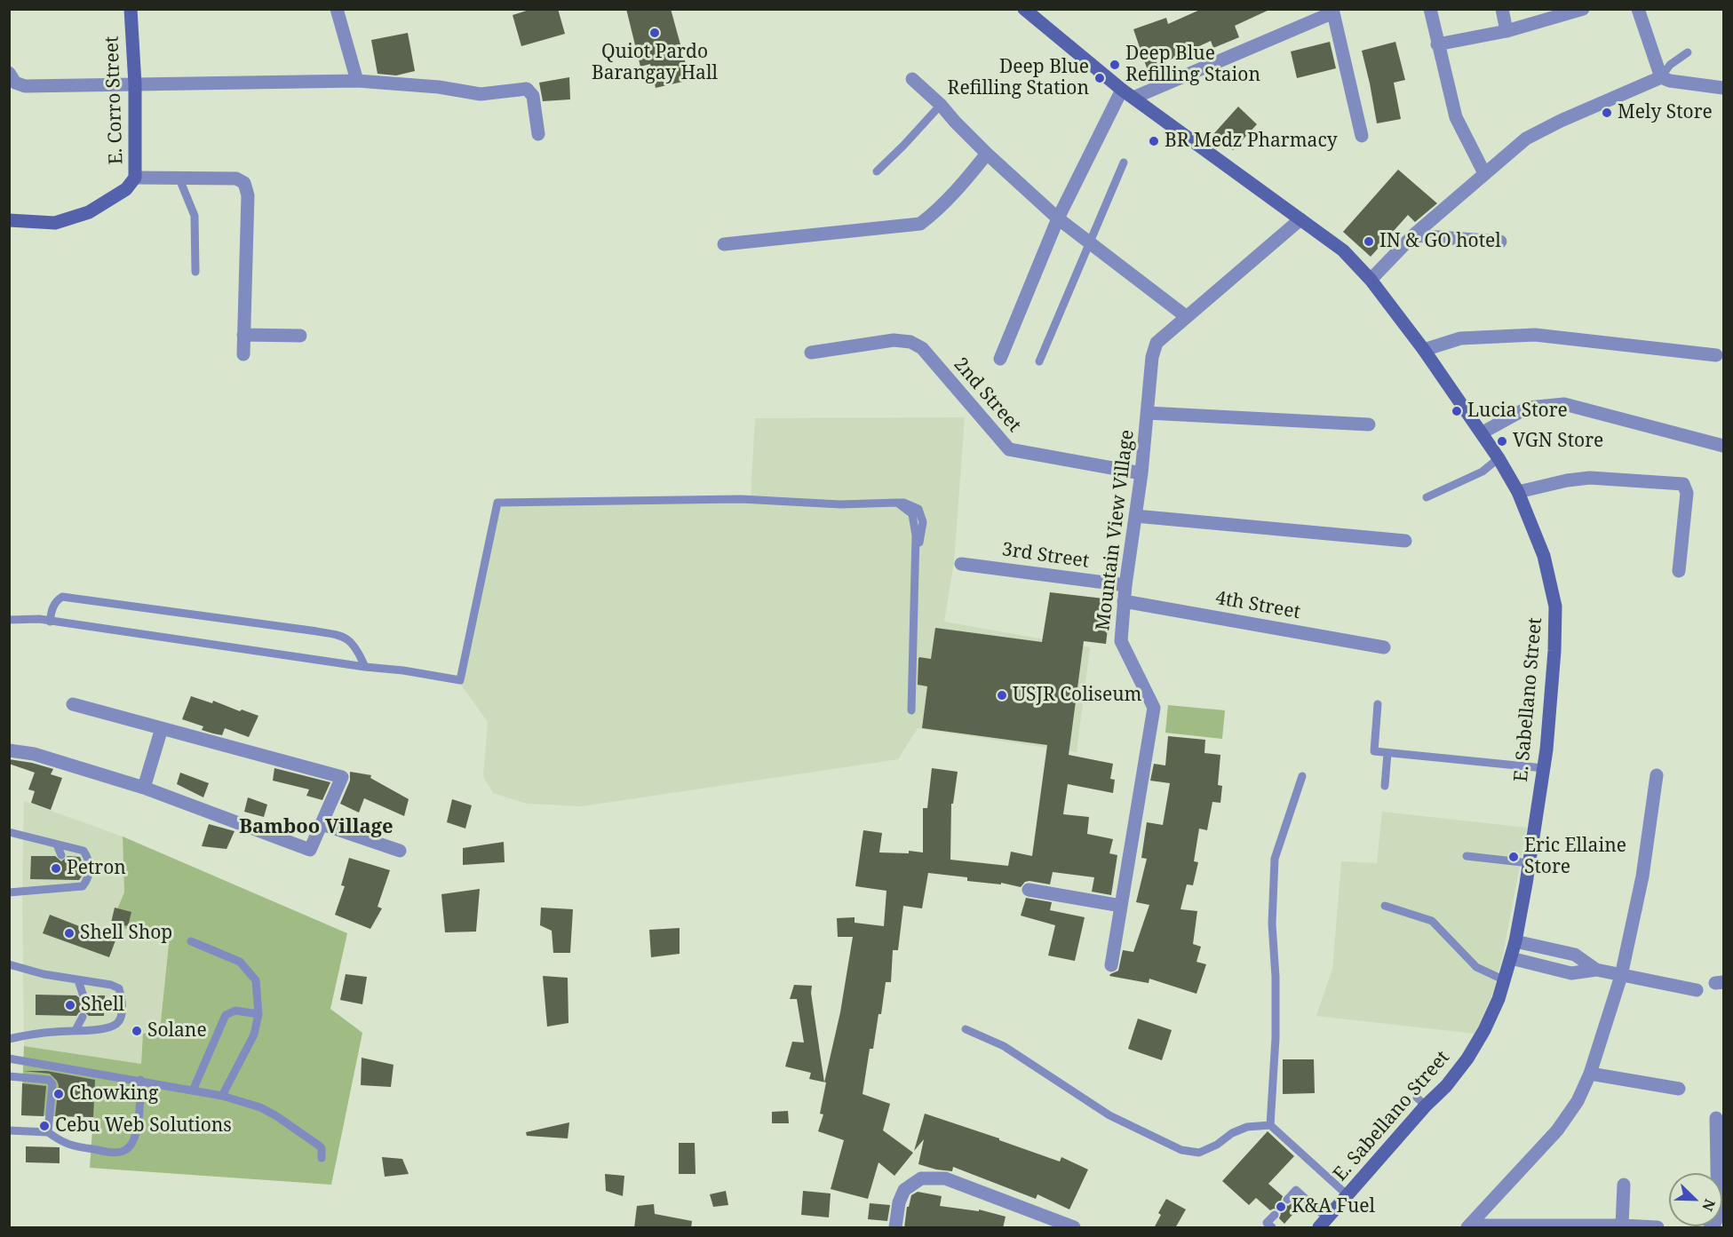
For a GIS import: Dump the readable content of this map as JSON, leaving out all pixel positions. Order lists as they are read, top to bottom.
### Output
{
  "streets": {
    "street": [
      "E. Corro Street",
      "2nd Street",
      "Mountain View Village",
      "3rd Street",
      "4th Street",
      "E. Sabellano Street"
    ]
  },
  "crossings": [
    ["2nd Street", "Mountain View Village"],
    ["Mountain View Village", "3rd Street"],
    ["Mountain View Village", "4th Street"],
    ["Mountain View Village", "E. Sabellano Street"]
  ],
  "districts": ["Bamboo Village"],
  "places": [
    "Quiot Pardo Barangay Hall",
    "Deep Blue Refilling Staion",
    "Deep Blue Refilling Station",
    "Mely Store",
    "BR Medz Pharmacy",
    "IN & GO hotel",
    "Lucia Store",
    "VGN Store",
    "USJR Coliseum",
    "Eric Ellaine Store",
    "Petron",
    "Shell Shop",
    "Shell",
    "Solane",
    "Chowking",
    "Cebu Web Solutions",
    "K&A Fuel"
  ],
  "north": "bottom right"
}
